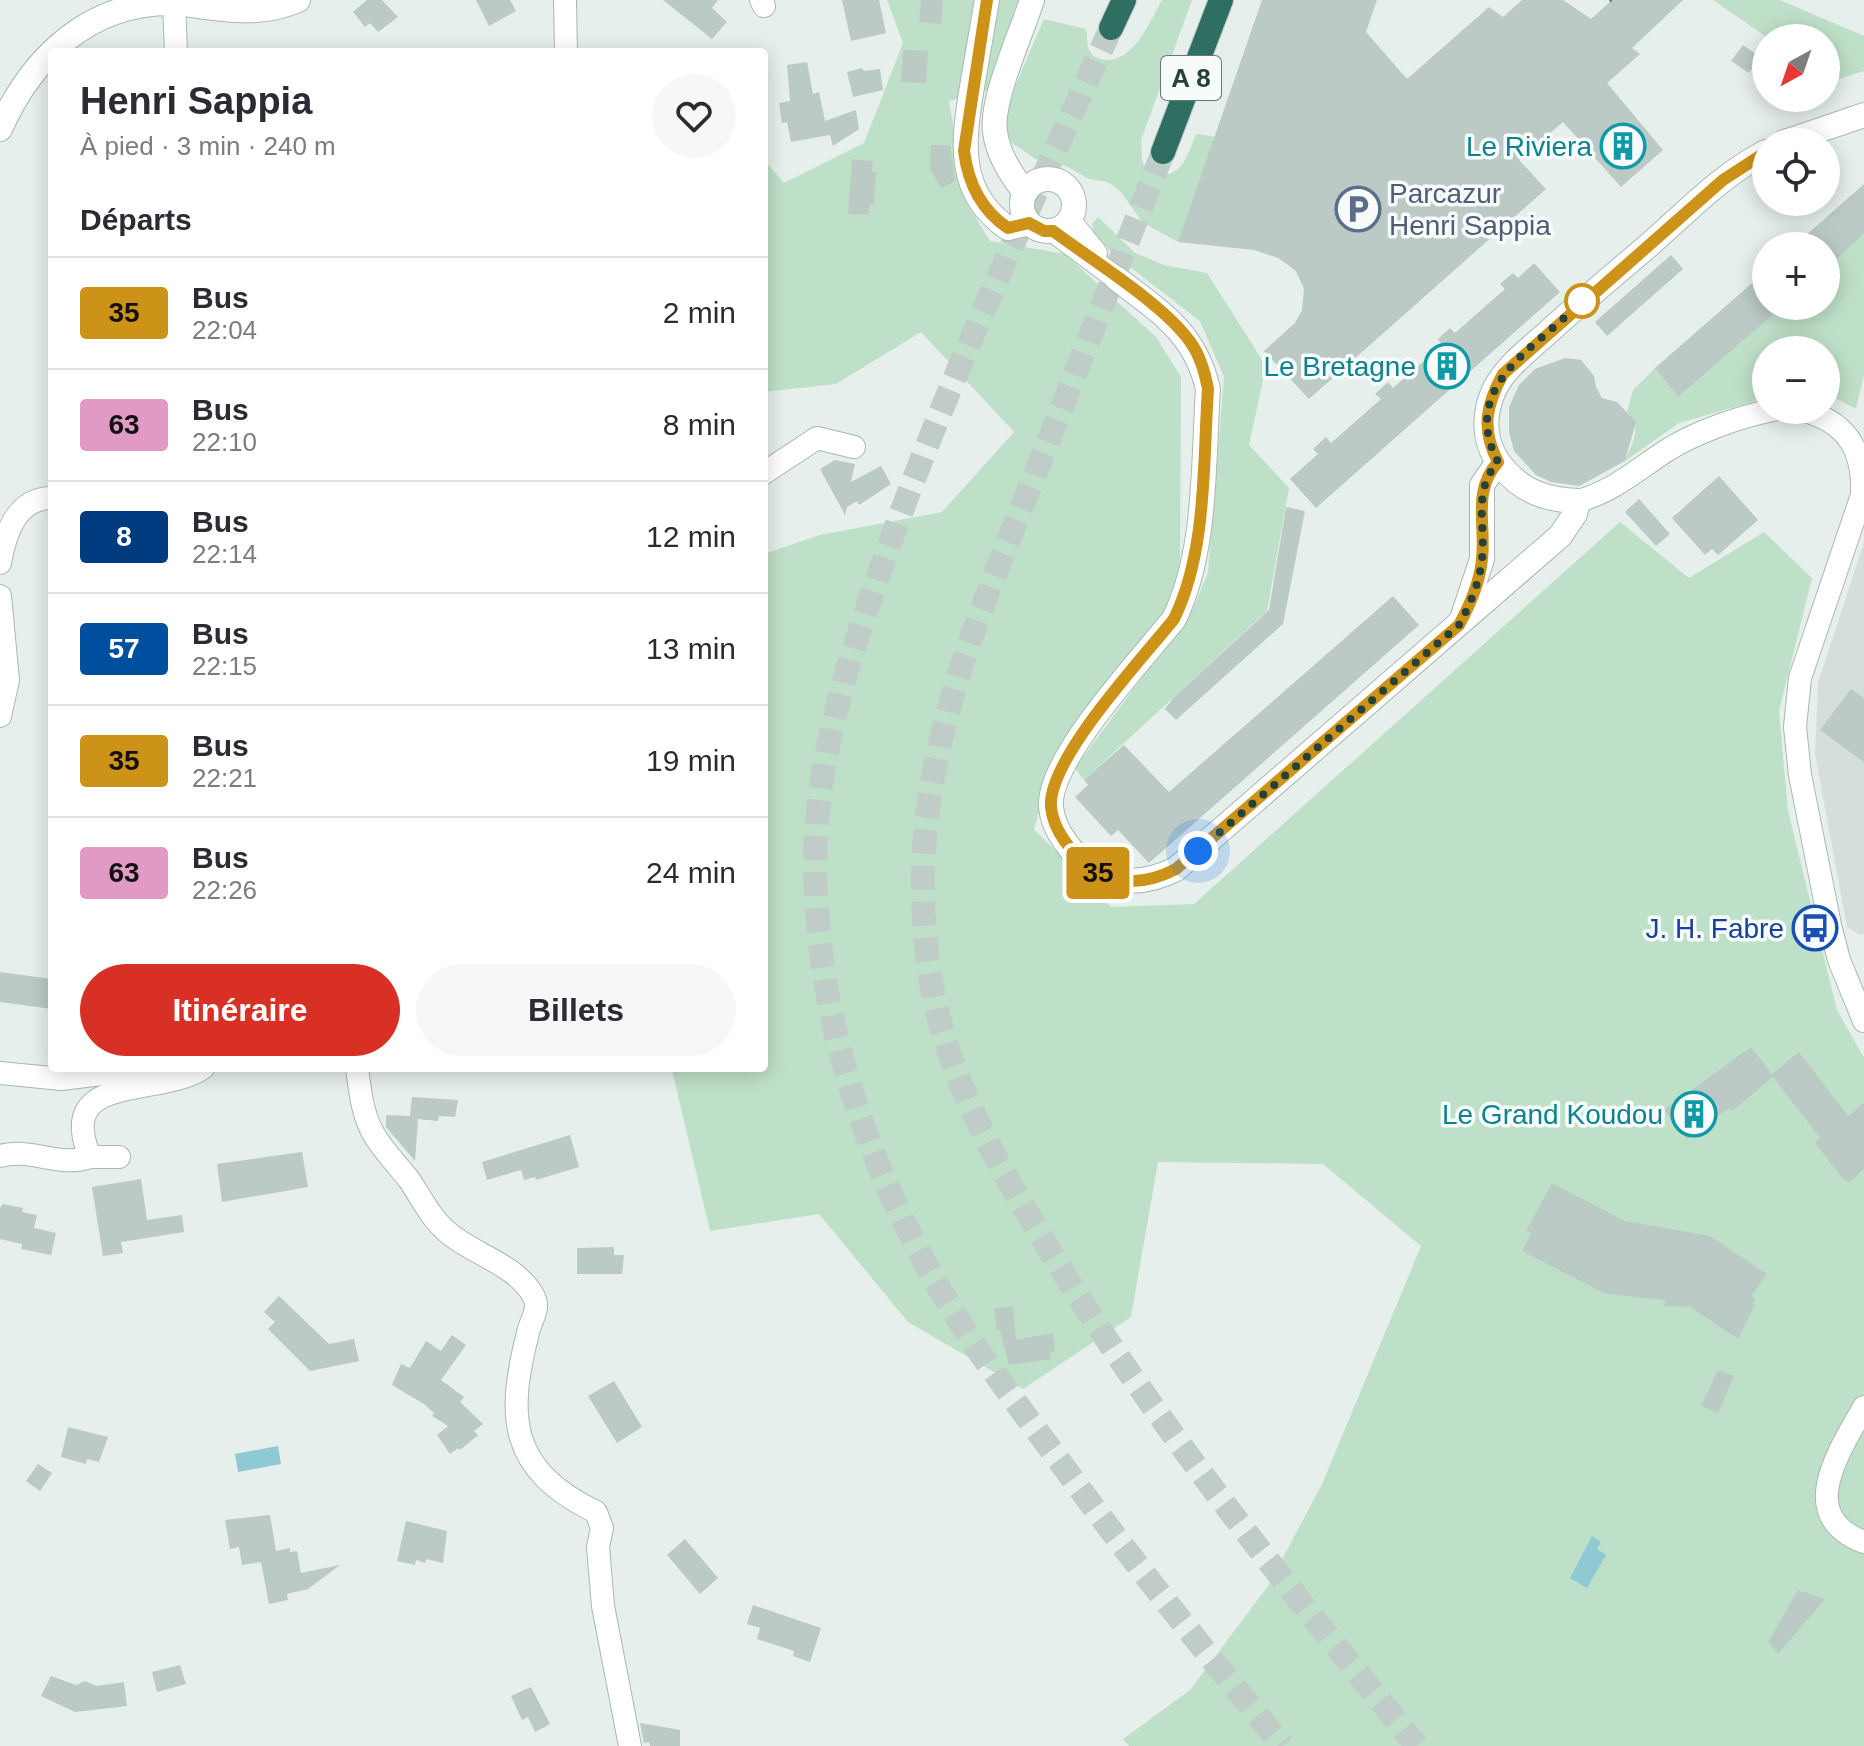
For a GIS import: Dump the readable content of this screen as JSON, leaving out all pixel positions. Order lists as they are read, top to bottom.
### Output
{
  "streets": {
    "highway": ["A 8"]
  },
  "places": {
    "building": ["Le Riviera", "Le Bretagne", "Le Grand Koudou"],
    "parking": ["Parcazur Henri Sappia"],
    "bus stop": ["J. H. Fabre"]
  },
  "lines": ["bus line 35"],
  "north": "bottom left",
  "page": {
    "on_map": "35",
    "map_buttons": ["+", "−"],
    "heading": [
      ["Henri Sappia", "À pied · 3 min · 240 m"],
      "Départs"
    ],
    "list": [
      {
        "mark": "35",
        "name": "Bus",
        "note": "22:04",
        "value": "2 min"
      },
      {
        "mark": "63",
        "name": "Bus",
        "note": "22:10",
        "value": "8 min"
      },
      {
        "mark": "8",
        "name": "Bus",
        "note": "22:14",
        "value": "12 min"
      },
      {
        "mark": "57",
        "name": "Bus",
        "note": "22:15",
        "value": "13 min"
      },
      {
        "mark": "35",
        "name": "Bus",
        "note": "22:21",
        "value": "19 min"
      },
      {
        "mark": "63",
        "name": "Bus",
        "note": "22:26",
        "value": "24 min"
      }
    ],
    "buttons": ["Itinéraire", "Billets"]
  }
}
